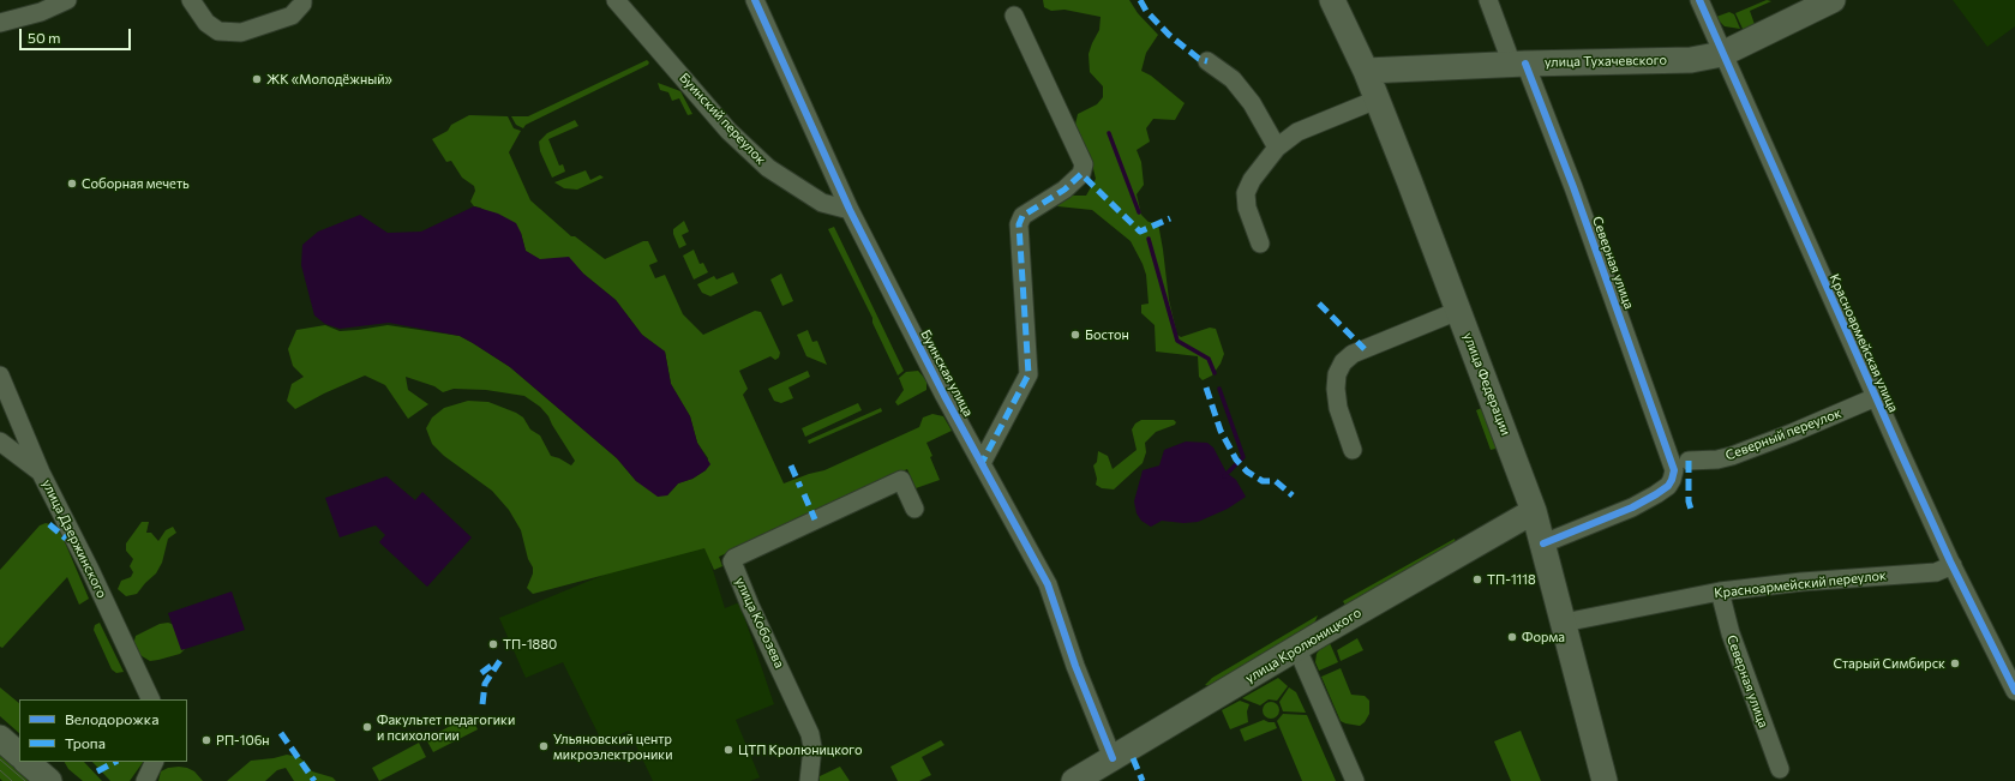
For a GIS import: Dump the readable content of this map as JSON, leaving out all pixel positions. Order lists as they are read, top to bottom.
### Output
{
  "streets": {
    "street": [
      "улица Тухачевского",
      "Буинский переулок",
      "Северная улица",
      "Красноармейская улица",
      "Буинская улица",
      "улица Федерации",
      "Северный переулок",
      "улица Дзержинского",
      "Красноармейский переулок",
      "улица Кобозева",
      "улица Кролюницкого"
    ]
  },
  "crossings": [
    ["улица Тухачевского", "Северная улица"],
    ["улица Тухачевского", "Красноармейская улица"],
    ["улица Тухачевского", "улица Федерации"],
    ["Буинский переулок", "Буинская улица"],
    ["Северная улица", "улица Федерации"],
    ["Северная улица", "Красноармейский переулок"],
    ["Красноармейская улица", "Северный переулок"],
    ["Красноармейская улица", "Красноармейский переулок"],
    ["Буинская улица", "улица Кролюницкого"],
    ["улица Федерации", "Красноармейский переулок"],
    ["улица Федерации", "улица Кролюницкого"]
  ],
  "places": [
    "ЖК «Молодёжный»",
    "Соборная мечеть",
    "Бостон",
    "ТП-1118",
    "Форма",
    "ТП-1880",
    "Старый Симбирск",
    "Факультет педагогики и психологии",
    "РП-106н",
    "Ульяновский центр микроэлектроники",
    "ЦТП Кролюницкого"
  ],
  "legend": ["Велодорожка", "Тропа"],
  "scale_bar": "50 m"
}
